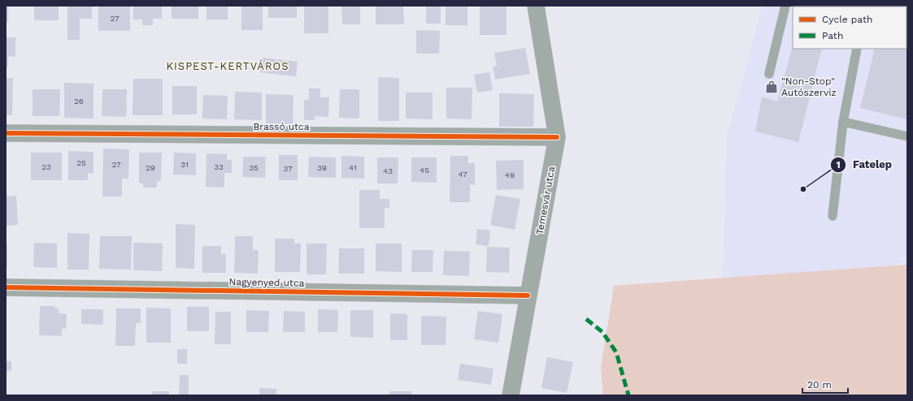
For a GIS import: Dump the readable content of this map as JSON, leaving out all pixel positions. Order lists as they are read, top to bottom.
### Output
{
  "streets": {
    "street": ["Brassó utca", "Temesvár utca", "Nagyenyed utca"]
  },
  "crossings": [
    ["Brassó utca", "Temesvár utca"],
    ["Temesvár utca", "Nagyenyed utca"]
  ],
  "districts": ["KISPEST-KERTVÁROS"],
  "places": {
    "shop": ["\"Non-Stop\" Autószerviz"],
    "other": ["Fatelep"]
  },
  "house_numbers": [
    "27",
    "26",
    "25",
    "27",
    "31",
    "23",
    "33",
    "29",
    "35",
    "39",
    "41",
    "37",
    "45",
    "43",
    "47",
    "49"
  ],
  "legend": ["Cycle path", "Path"],
  "scale_bar": "20 m"
}
